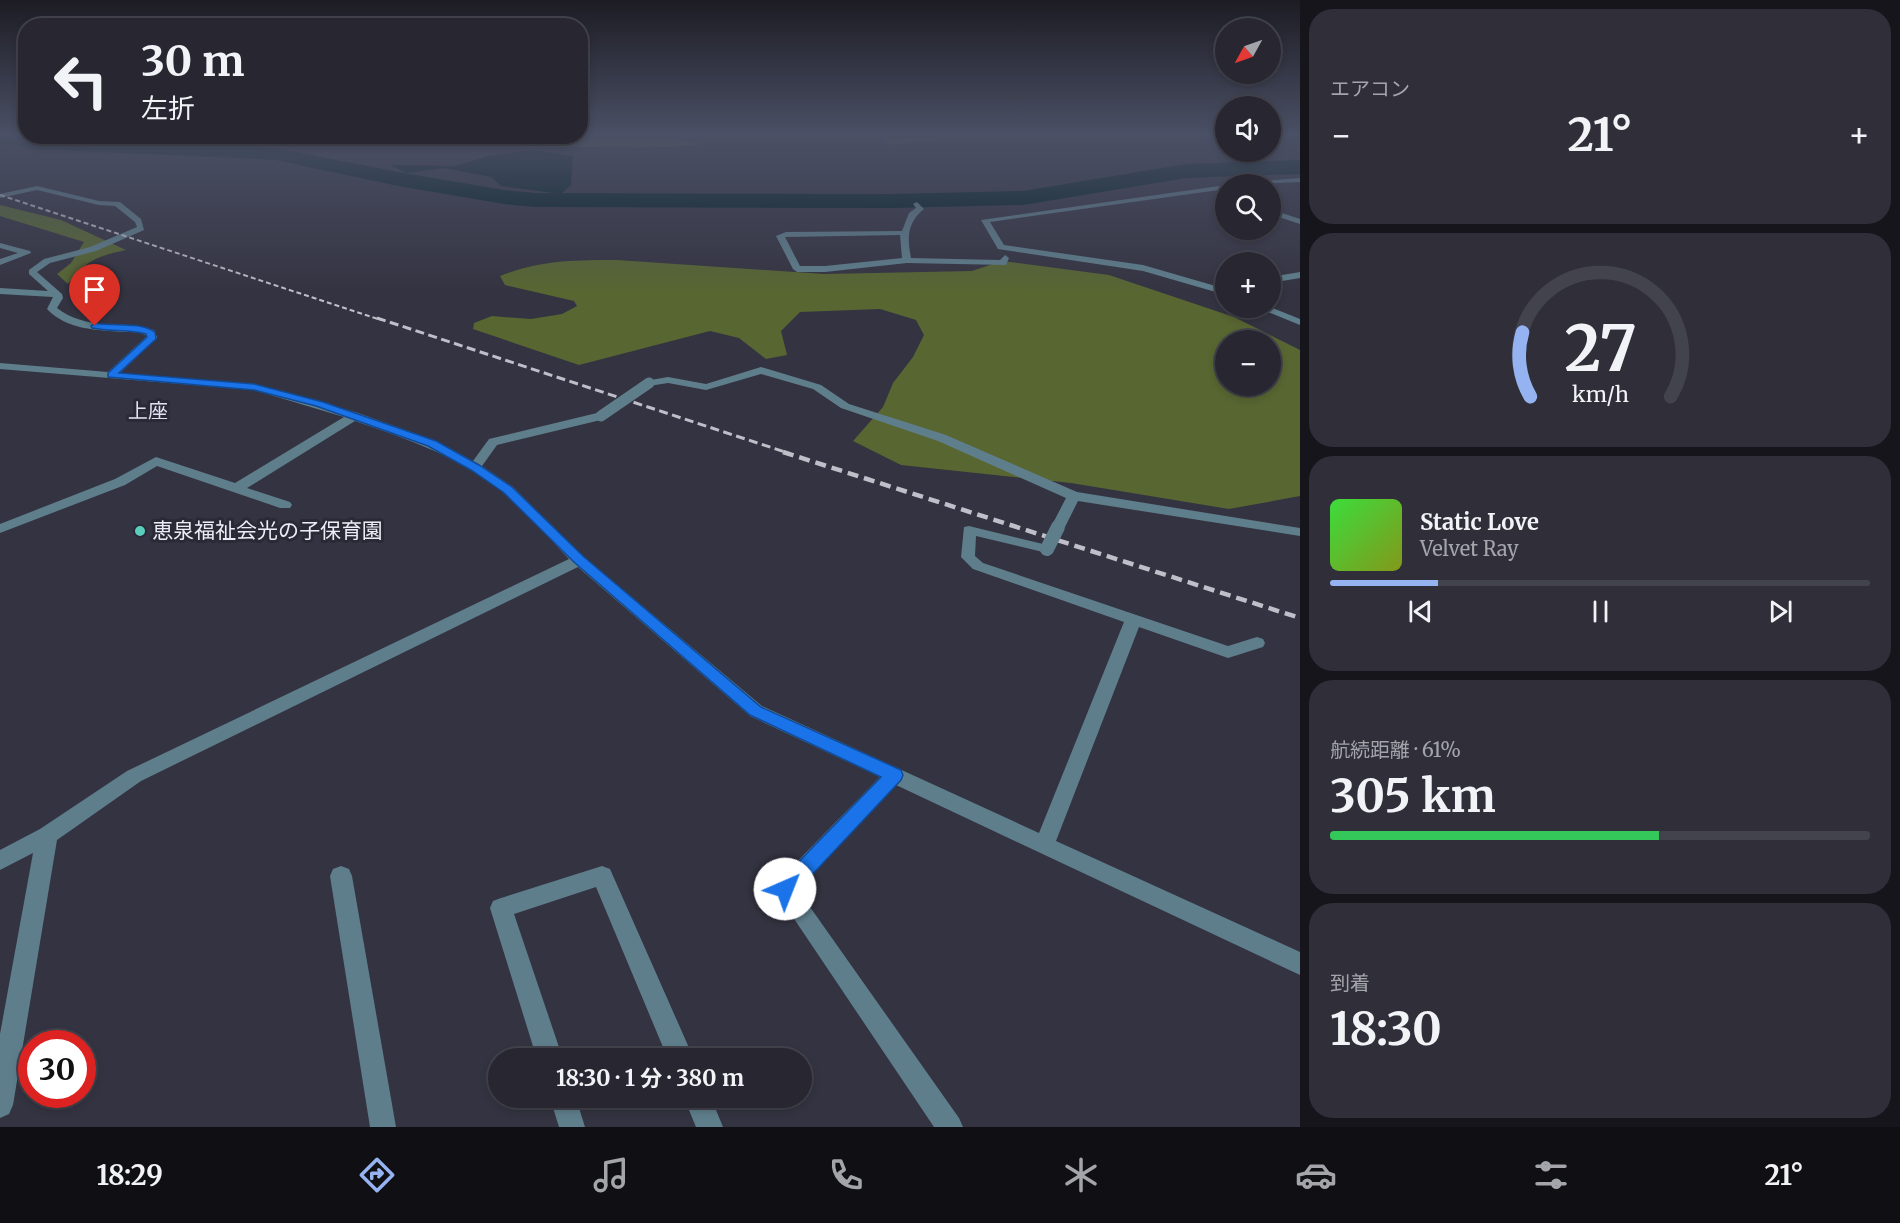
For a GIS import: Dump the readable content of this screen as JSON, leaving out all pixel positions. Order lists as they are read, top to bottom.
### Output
{
  "districts": ["上座"],
  "places": ["恵泉福祉会光の子保育園"],
  "north": "bottom left",
  "page": {
    "tile": [
      "エアコン",
      ["航続距離 · 61%", "305 km"],
      ["到着", "18:30"]
    ],
    "map_buttons": ["+", "−"],
    "turn": ["30 m", "左折"],
    "heat": ["−", "21°", "+"],
    "song": ["Static Love", "Velvet Ray"],
    "limit": "30",
    "trip": "18:30 · 1 分 · 380 m",
    "tabs": ["18:29", "21°"],
    "gauge": ["27", "km/h"]
  }
}
